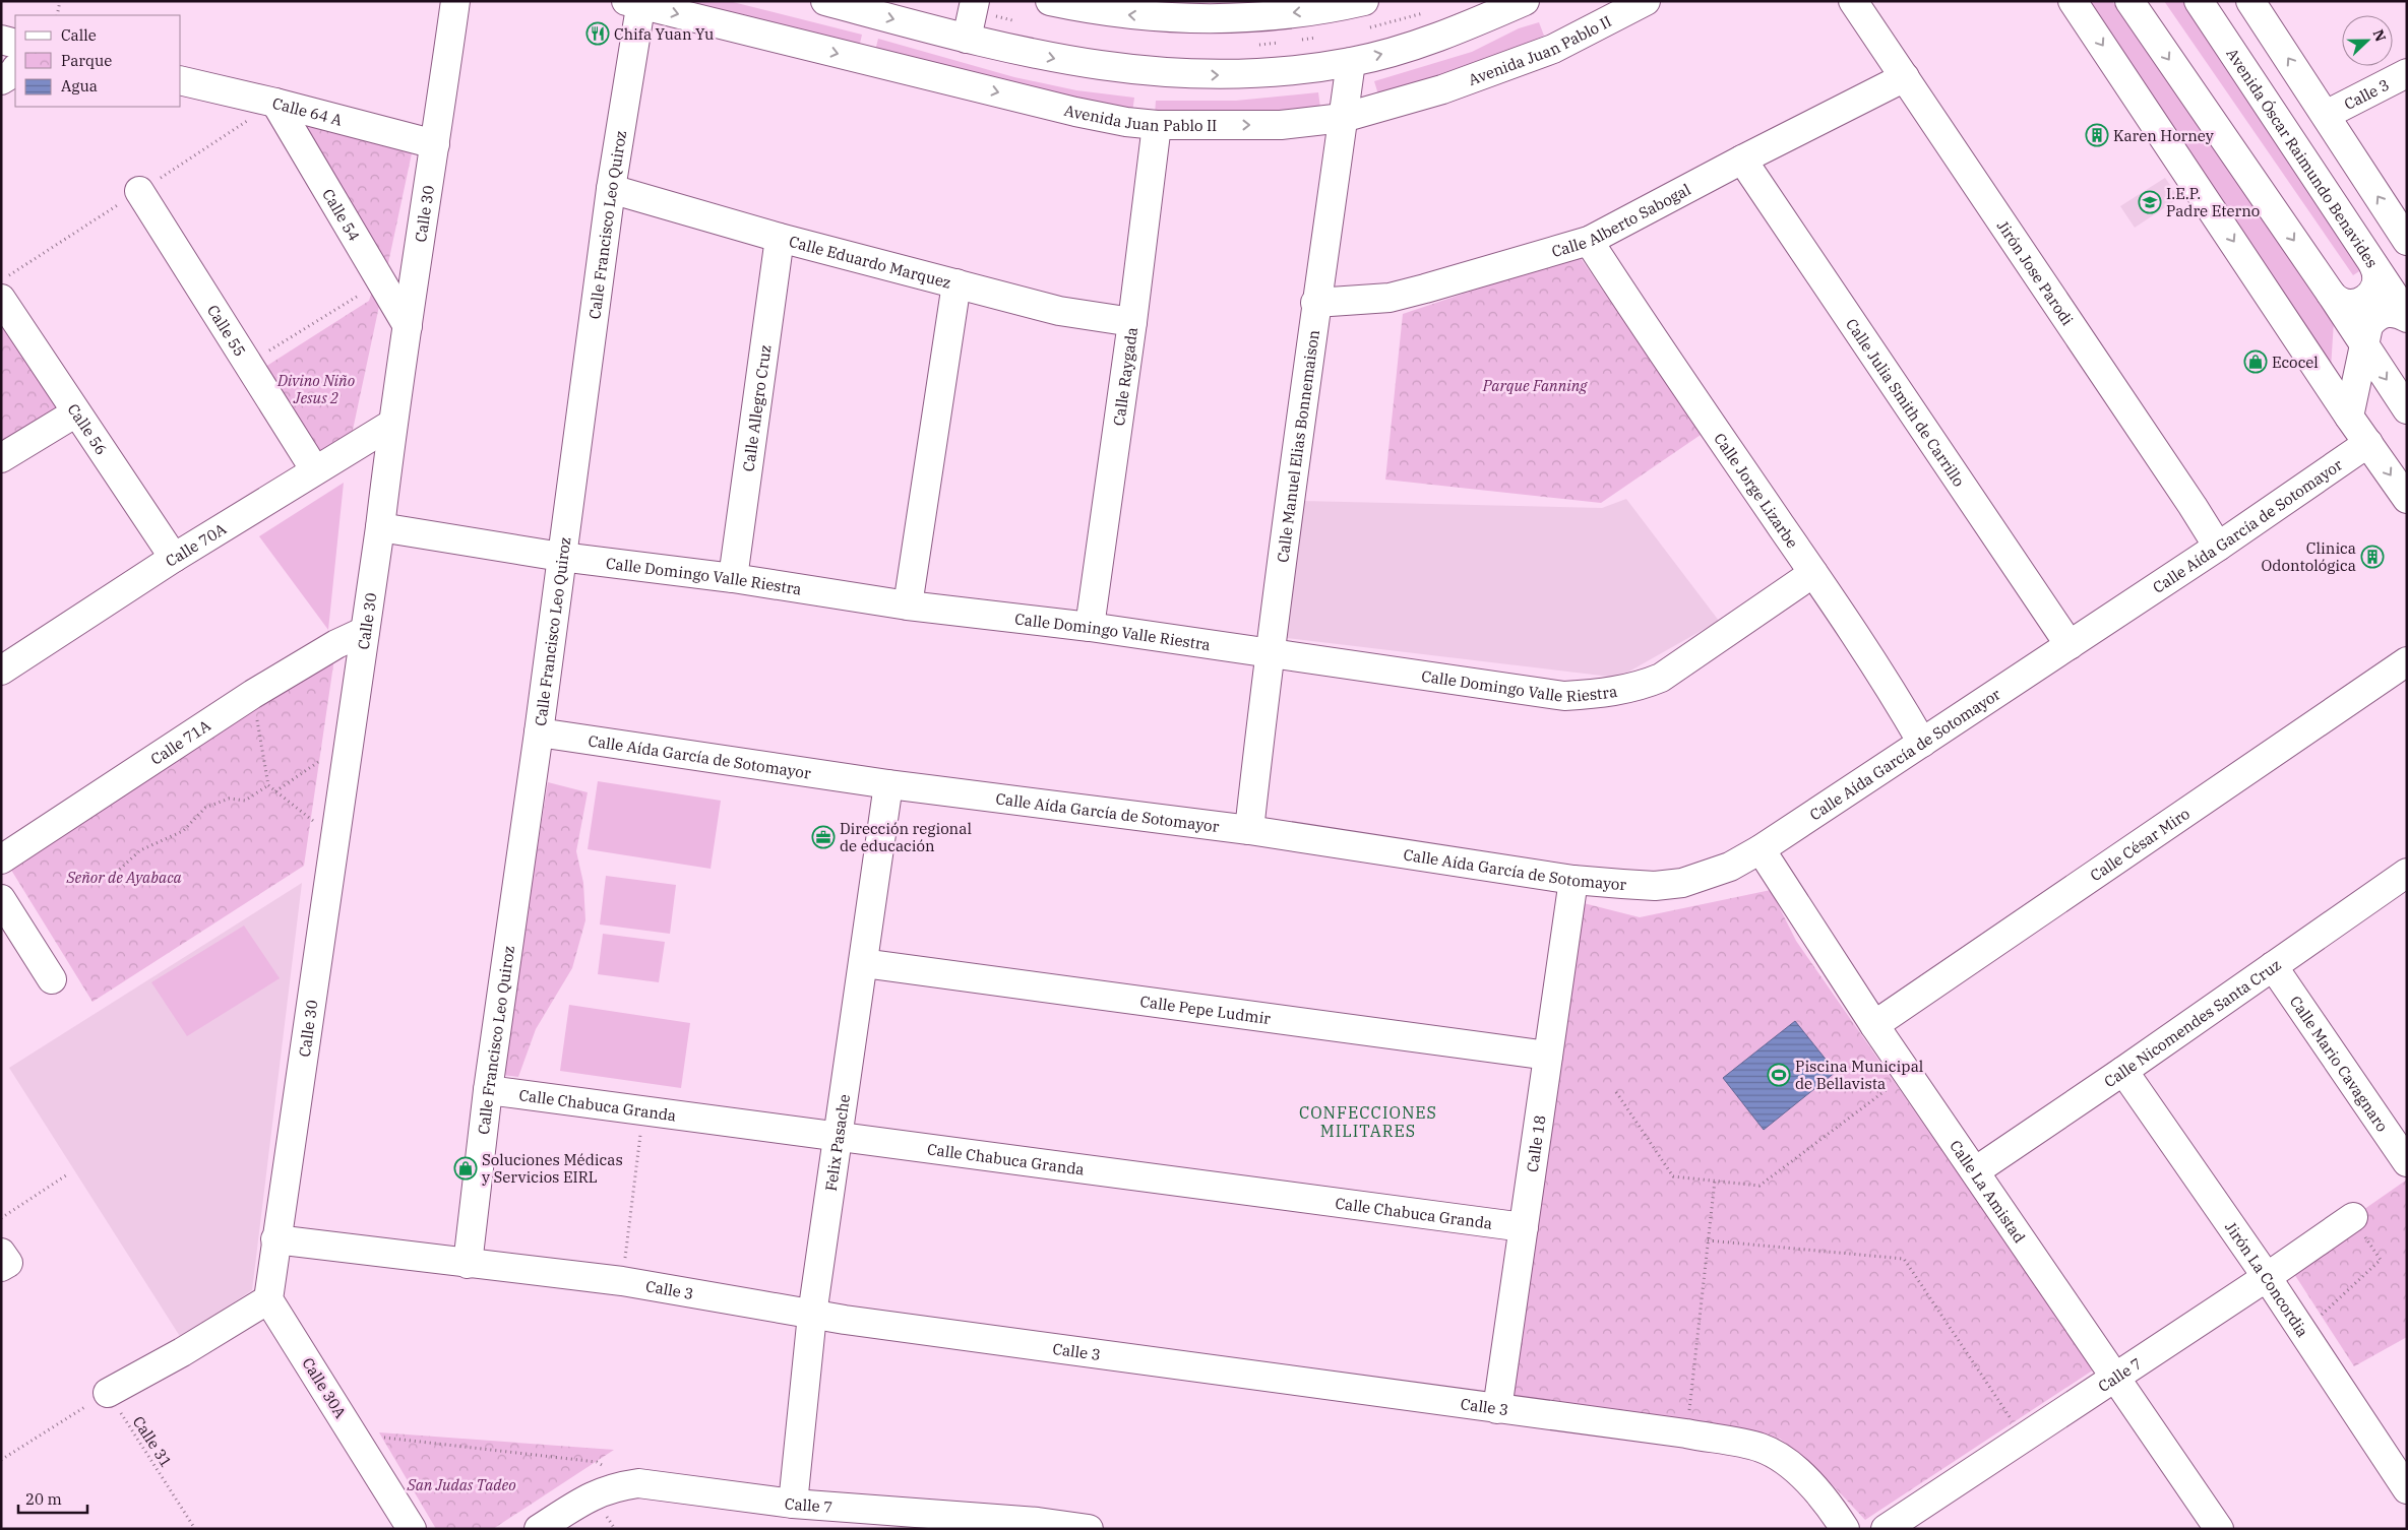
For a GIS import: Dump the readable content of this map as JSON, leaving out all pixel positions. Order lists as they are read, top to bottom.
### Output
{
  "streets": {
    "street": [
      "Avenida Juan Pablo II",
      "Calle 3",
      "Calle 64 A",
      "Avenida Óscar Raimundo Benavides",
      "Calle 30",
      "Calle 54",
      "Calle Alberto Sabogal",
      "Calle Francisco Leo Quiroz",
      "Calle Eduardo Marquez",
      "Jirón Jose Parodi",
      "Calle 55",
      "Calle Raygada",
      "Calle Julia Smith de Carrillo",
      "Calle Allegro Cruz",
      "Calle 56",
      "Calle Manuel Elias Bonnemaison",
      "Calle Jorge Lizarbe",
      "Calle Aída García de Sotomayor",
      "Calle 70A",
      "Calle Domingo Valle Riestra",
      "Calle 71A",
      "Calle César Miro",
      "Calle Pepe Ludmir",
      "Calle Nicomendes Santa Cruz",
      "Calle Mario Cavagnaro",
      "Calle Chabuca Granda",
      "Felix Pasache",
      "Calle 18",
      "Calle La Amistad",
      "Jirón La Concordia",
      "Calle 7",
      "Calle 30A"
    ],
    "path": ["Calle 31"]
  },
  "crossings": [
    ["Avenida Juan Pablo II", "Calle Francisco Leo Quiroz"],
    ["Avenida Juan Pablo II", "Calle Raygada"],
    ["Avenida Juan Pablo II", "Calle Manuel Elias Bonnemaison"],
    ["Calle 3", "Calle 30"],
    ["Calle 3", "Calle Francisco Leo Quiroz"],
    ["Calle 3", "Felix Pasache"],
    ["Calle 3", "Calle 18"],
    ["Calle 64 A", "Calle 30"],
    ["Calle 64 A", "Calle 54"],
    ["Calle 30", "Calle 54"],
    ["Calle 30", "Calle 70A"],
    ["Calle 30", "Calle Domingo Valle Riestra"],
    ["Calle 30", "Calle 71A"],
    ["Calle Alberto Sabogal", "Jirón Jose Parodi"],
    ["Calle Alberto Sabogal", "Calle Julia Smith de Carrillo"],
    ["Calle Alberto Sabogal", "Calle Manuel Elias Bonnemaison"],
    ["Calle Alberto Sabogal", "Calle Jorge Lizarbe"],
    ["Calle Francisco Leo Quiroz", "Calle Eduardo Marquez"],
    ["Calle Francisco Leo Quiroz", "Calle Aída García de Sotomayor"],
    ["Calle Francisco Leo Quiroz", "Calle Domingo Valle Riestra"],
    ["Calle Francisco Leo Quiroz", "Calle Chabuca Granda"],
    ["Calle Eduardo Marquez", "Calle Raygada"],
    ["Calle Eduardo Marquez", "Calle Allegro Cruz"],
    ["Jirón Jose Parodi", "Calle Aída García de Sotomayor"],
    ["Calle 55", "Calle 70A"],
    ["Calle Raygada", "Calle Domingo Valle Riestra"],
    ["Calle Julia Smith de Carrillo", "Calle Aída García de Sotomayor"],
    ["Calle Allegro Cruz", "Calle Domingo Valle Riestra"],
    ["Calle 56", "Calle 70A"],
    ["Calle Manuel Elias Bonnemaison", "Calle Aída García de Sotomayor"],
    ["Calle Manuel Elias Bonnemaison", "Calle Domingo Valle Riestra"],
    ["Calle Jorge Lizarbe", "Calle Aída García de Sotomayor"],
    ["Calle Jorge Lizarbe", "Calle Domingo Valle Riestra"],
    ["Calle Aída García de Sotomayor", "Felix Pasache"],
    ["Calle Aída García de Sotomayor", "Calle 18"],
    ["Calle Aída García de Sotomayor", "Calle La Amistad"],
    ["Calle César Miro", "Calle La Amistad"],
    ["Calle Pepe Ludmir", "Felix Pasache"],
    ["Calle Pepe Ludmir", "Calle 18"],
    ["Calle Nicomendes Santa Cruz", "Calle Mario Cavagnaro"],
    ["Calle Nicomendes Santa Cruz", "Calle La Amistad"],
    ["Calle Nicomendes Santa Cruz", "Jirón La Concordia"],
    ["Calle Chabuca Granda", "Felix Pasache"],
    ["Calle Chabuca Granda", "Calle 18"],
    ["Felix Pasache", "Calle 7"],
    ["Calle La Amistad", "Calle 7"],
    ["Jirón La Concordia", "Calle 7"]
  ],
  "districts": ["CONFECCIONES MILITARES"],
  "parks": [
    "Divino Niño Jesus 2",
    "Parque Fanning",
    "Señor de Ayabaca",
    "San Judas Tadeo"
  ],
  "places": {
    "restaurant": ["Chifa Yuan Yu"],
    "building": ["Karen Horney", "Clinica Odontológica"],
    "school or university": ["I.E.P. Padre Eterno"],
    "shop": ["Ecocel", "Soluciones Médicas y Servicios EIRL"],
    "office": ["Dirección regional de educación"],
    "sports": ["Piscina Municipal de Bellavista"]
  },
  "legend": ["Calle", "Parque", "Agua"],
  "scale_bar": "20 m",
  "north": "right"
}
